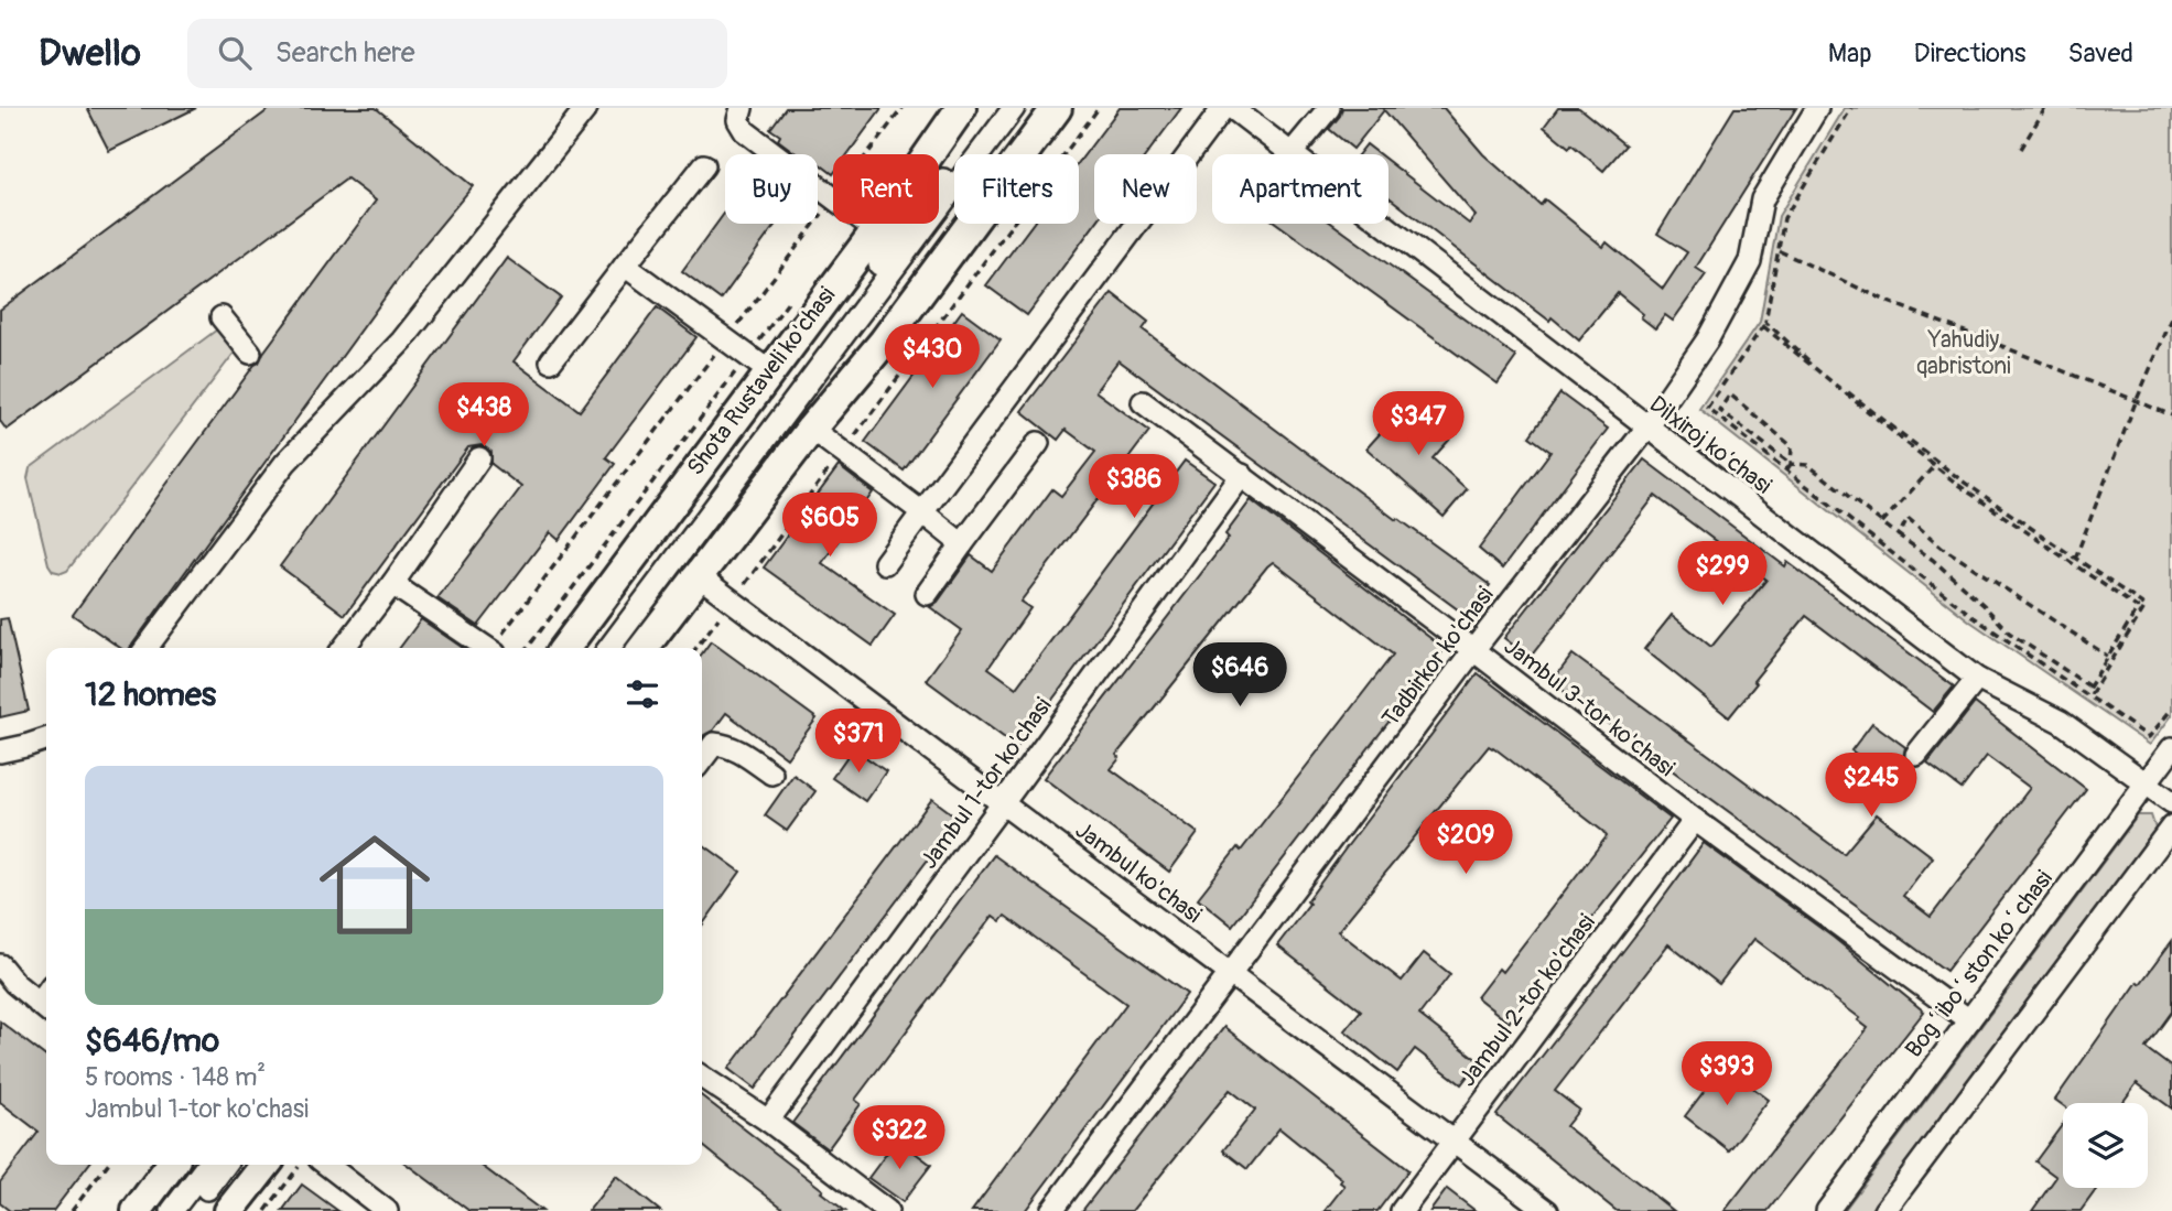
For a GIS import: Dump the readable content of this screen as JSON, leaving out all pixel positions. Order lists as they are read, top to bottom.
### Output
{
  "streets": {
    "main road": ["Shota Rustaveli ko'chasi"],
    "street": [
      "Dilxiroj ko‘chasi",
      "Tadbirkor ko'chasi",
      "Jambul 3-tor ko'chasi",
      "Jambul 1-tor ko'chasi",
      "Jambul ko'chasi",
      "Bogʻiboʻston koʻchasi",
      "Jambul 2-tor ko'chasi"
    ]
  },
  "crossings": [
    ["Dilxiroj ko‘chasi", "Tadbirkor ko'chasi"],
    ["Dilxiroj ko‘chasi", "Bogʻiboʻston koʻchasi"],
    ["Tadbirkor ko'chasi", "Jambul 3-tor ko'chasi"],
    ["Tadbirkor ko'chasi", "Jambul ko'chasi"],
    ["Jambul 3-tor ko'chasi", "Jambul 1-tor ko'chasi"],
    ["Jambul 3-tor ko'chasi", "Bogʻiboʻston koʻchasi"],
    ["Jambul 3-tor ko'chasi", "Jambul 2-tor ko'chasi"],
    ["Jambul 1-tor ko'chasi", "Jambul ko'chasi"],
    ["Jambul ko'chasi", "Jambul 2-tor ko'chasi"]
  ],
  "parks": ["Yahudiy qabristoni"],
  "page": {
    "header": "Dwello",
    "search": "Search here",
    "nav": ["Map", "Directions", "Saved"],
    "chip": [
      "Buy",
      "Rent",
      "Filters",
      "New",
      "Apartment"
    ],
    "price": [
      "$430",
      "$438",
      "$347",
      "$386",
      "$605",
      "$299",
      "$646",
      "$371",
      "$245",
      "$209",
      "$393",
      "$322"
    ],
    "heading": "12 homes",
    "list": [
      {
        "name": "$646/mo",
        "note": "5 rooms · 148 m² · Jambul 1-tor ko'chasi"
      }
    ]
  }
}
